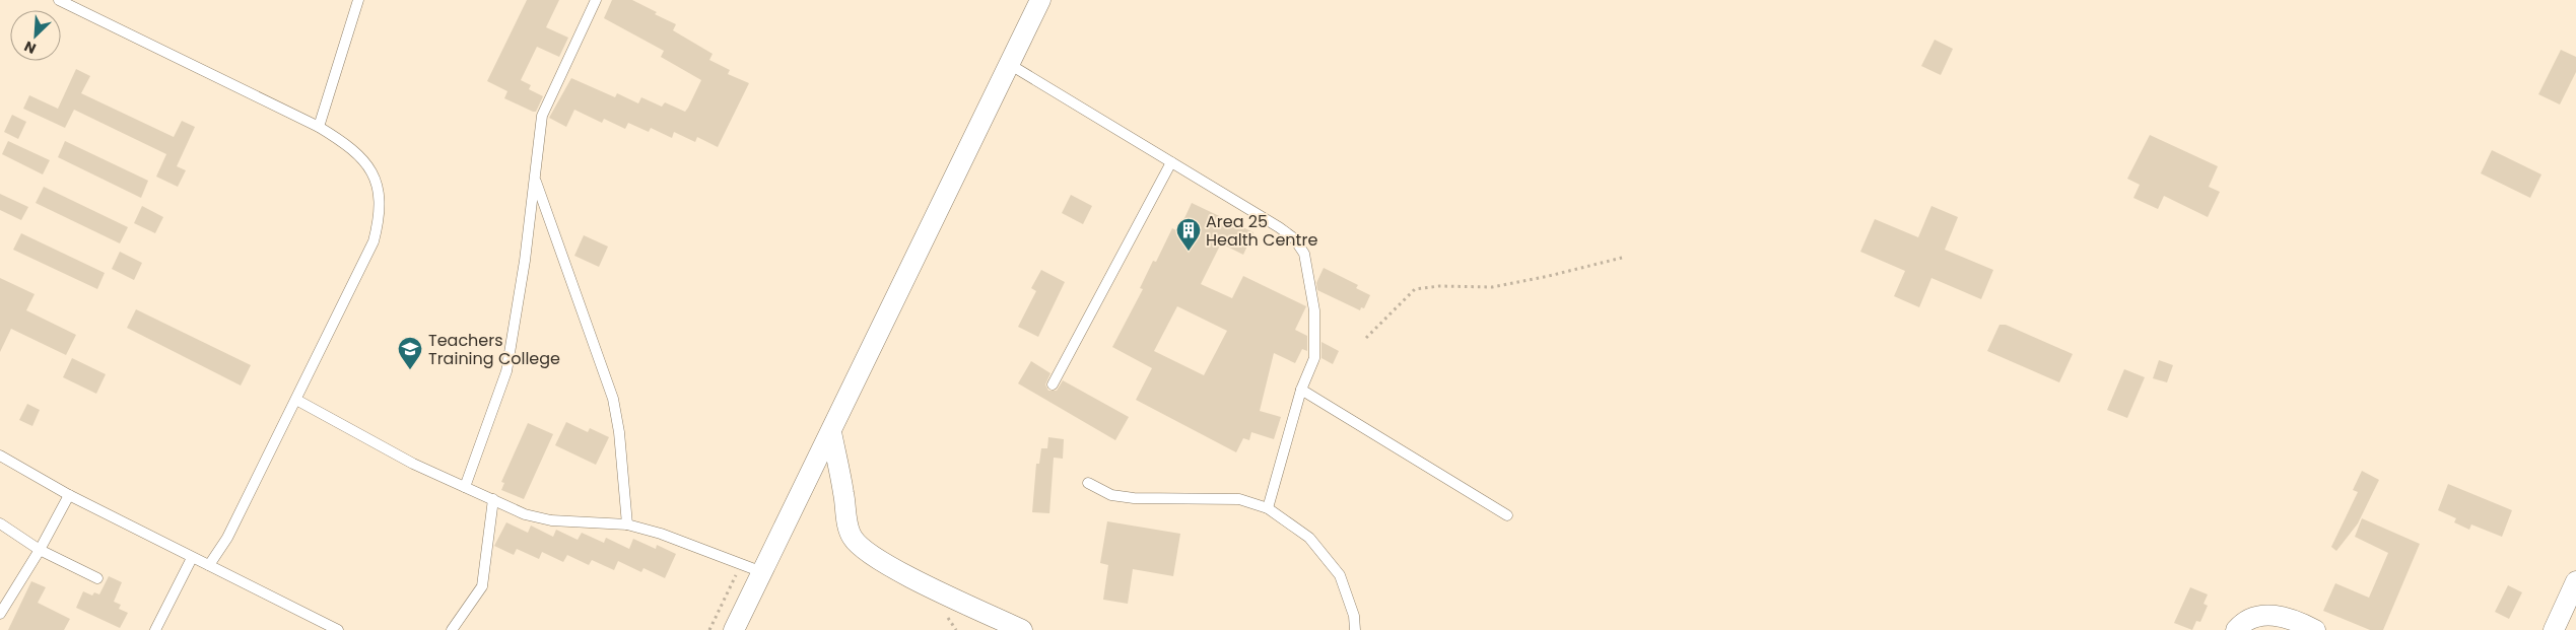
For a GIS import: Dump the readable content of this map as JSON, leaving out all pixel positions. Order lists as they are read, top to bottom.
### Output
{
  "places": {
    "building": ["Area 25 Health Centre"],
    "school or university": ["Teachers Training College"]
  },
  "north": "bottom left"
}
